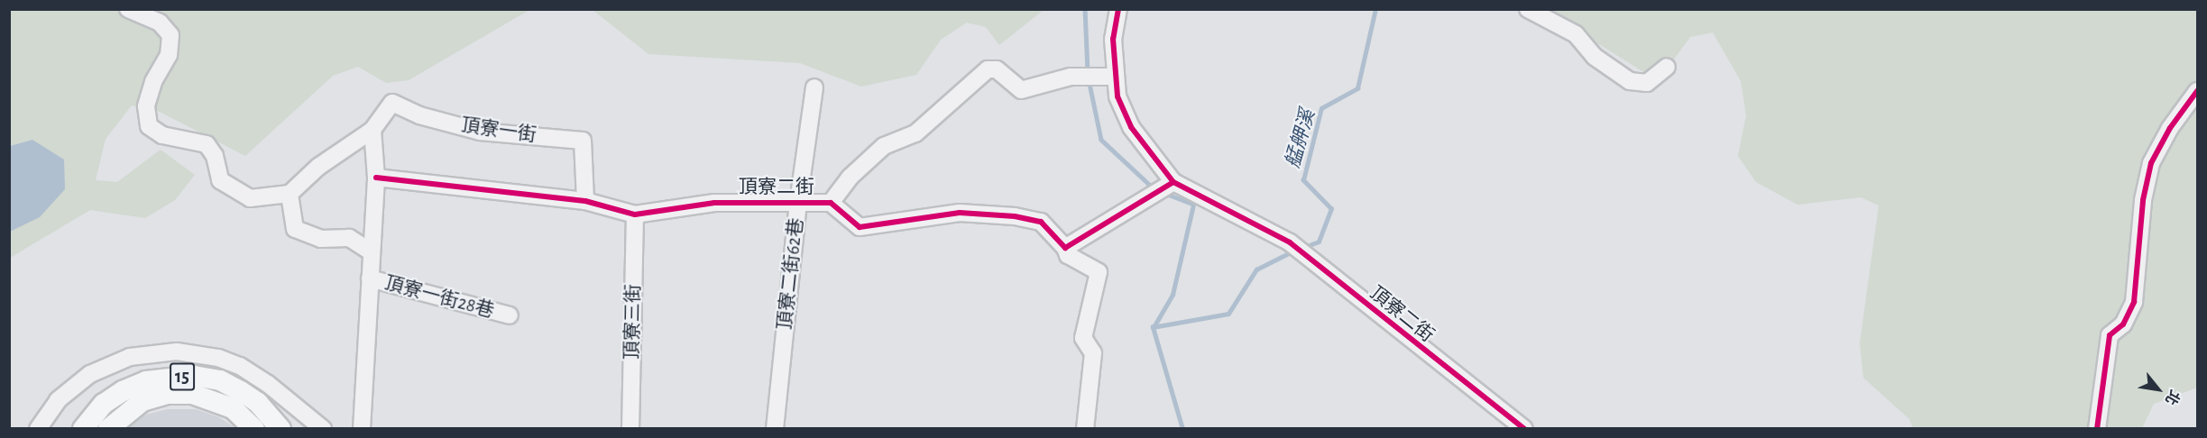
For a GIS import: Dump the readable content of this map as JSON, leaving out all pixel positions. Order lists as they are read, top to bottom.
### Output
{
  "streets": {
    "main road": ["15"],
    "street": [
      "頂寮一街",
      "頂寮二街",
      "頂寮二街62巷",
      "頂寮一街28巷",
      "頂寮三街"
    ]
  },
  "crossings": [
    ["頂寮一街", "頂寮二街"],
    ["頂寮二街", "頂寮二街62巷"],
    ["頂寮二街", "頂寮三街"]
  ],
  "water": ["艋舺溪"],
  "north": "bottom right"
}
